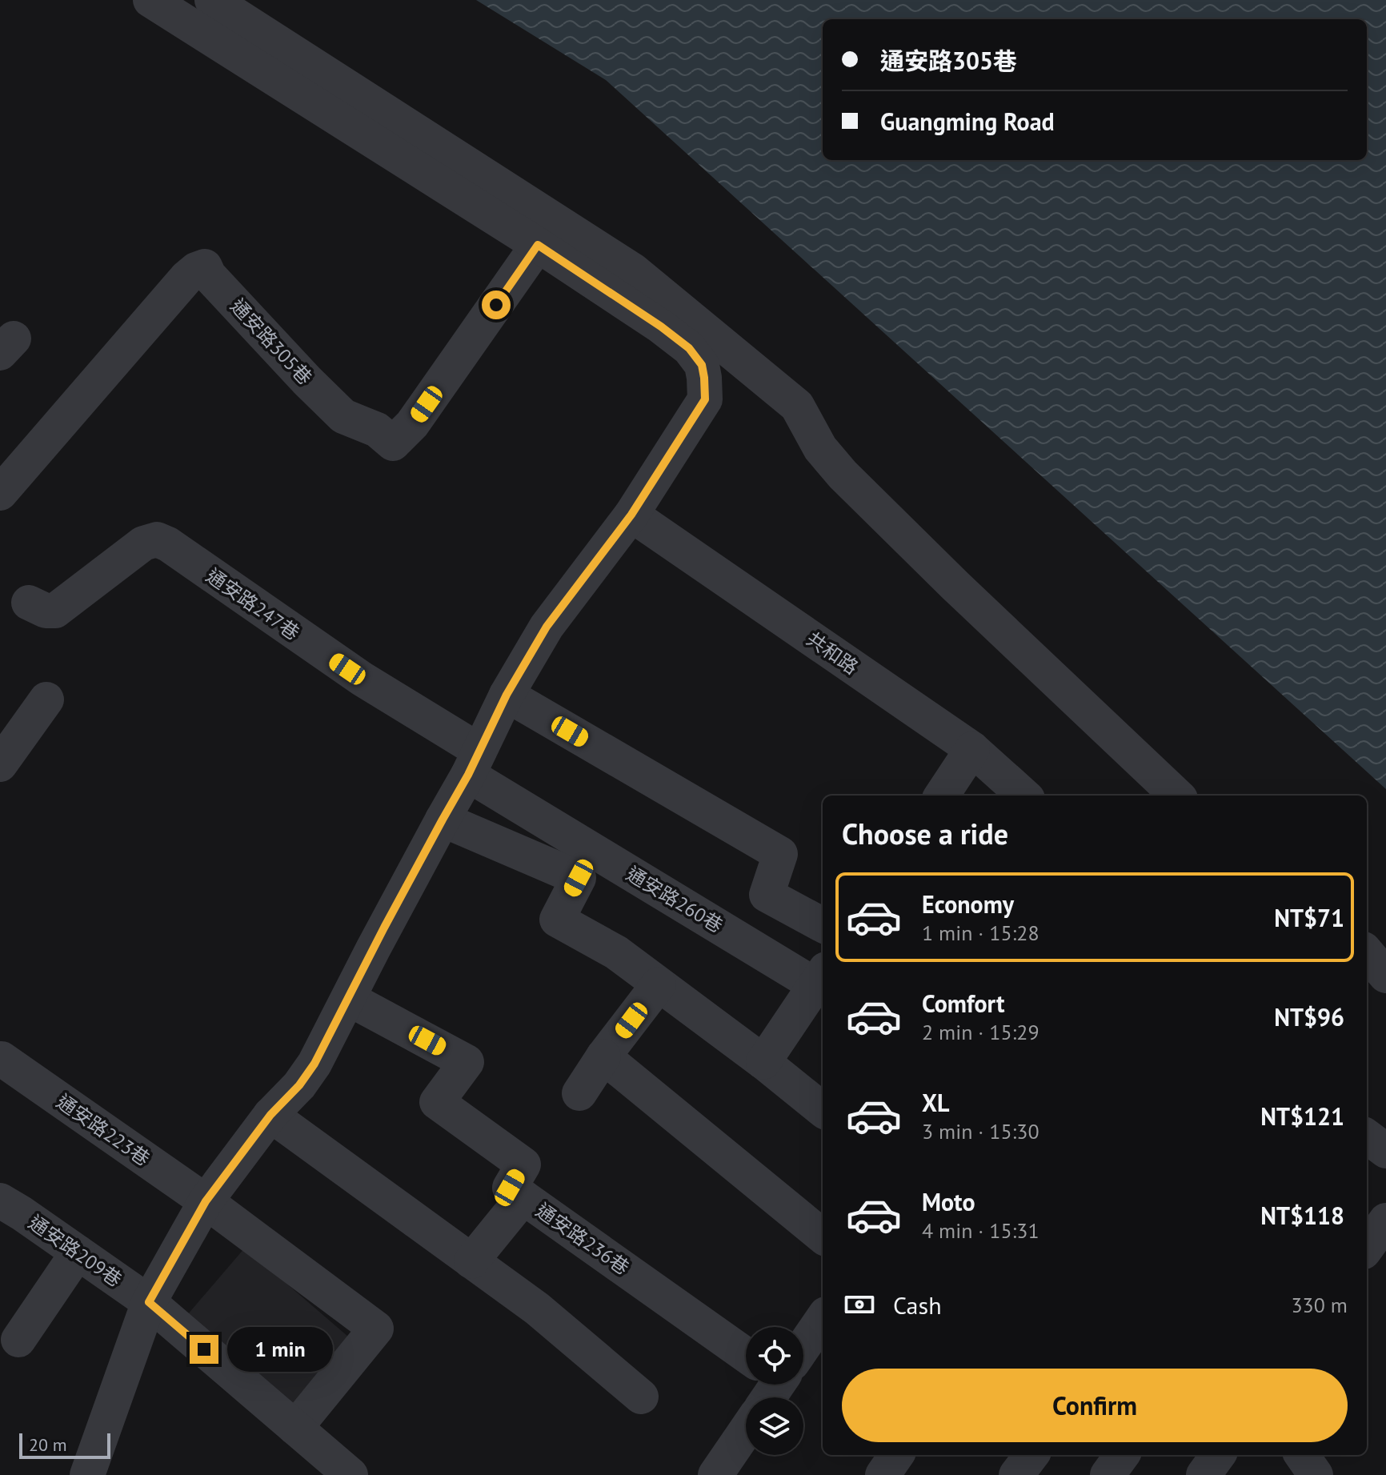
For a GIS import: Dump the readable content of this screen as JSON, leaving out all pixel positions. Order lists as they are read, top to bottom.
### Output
{
  "streets": {
    "street": [
      "通安路305巷",
      "通安路247巷",
      "共和路",
      "通安路260巷",
      "通安路223巷",
      "通安路236巷",
      "通安路209巷"
    ]
  },
  "crossings": [
    ["通安路247巷", "通安路260巷"],
    ["通安路223巷", "通安路209巷"]
  ],
  "scale_bar": "20 m",
  "page": {
    "banner": ["通安路305巷", "Guangming Road"],
    "heading": "Choose a ride",
    "list": [
      {
        "name": "Economy",
        "note": "1 min · 15:28",
        "value": "NT$71"
      },
      {
        "name": "Comfort",
        "note": "2 min · 15:29",
        "value": "NT$96"
      },
      {
        "name": "XL",
        "note": "3 min · 15:30",
        "value": "NT$121"
      },
      {
        "name": "Moto",
        "note": "4 min · 15:31",
        "value": "NT$118"
      }
    ],
    "pay": ["Cash", "330 m"],
    "bubble": "1 min",
    "buttons": "Confirm",
    "scale": "20 m"
  }
}
